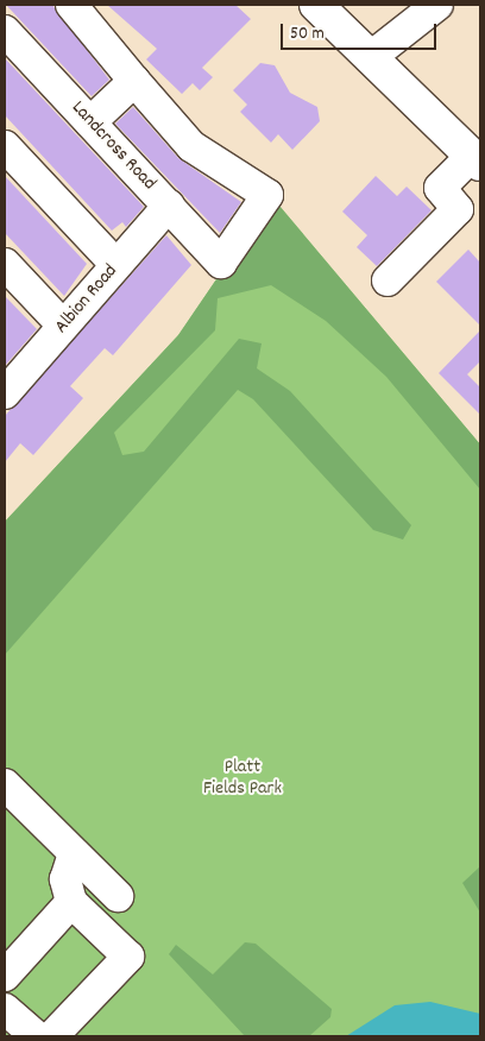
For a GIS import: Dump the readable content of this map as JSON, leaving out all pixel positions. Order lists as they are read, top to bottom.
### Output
{
  "streets": {
    "street": ["Landcross Road", "Albion Road"]
  },
  "crossings": [
    ["Landcross Road", "Albion Road"]
  ],
  "parks": ["Platt Fields Park"],
  "scale_bar": "50 m"
}
